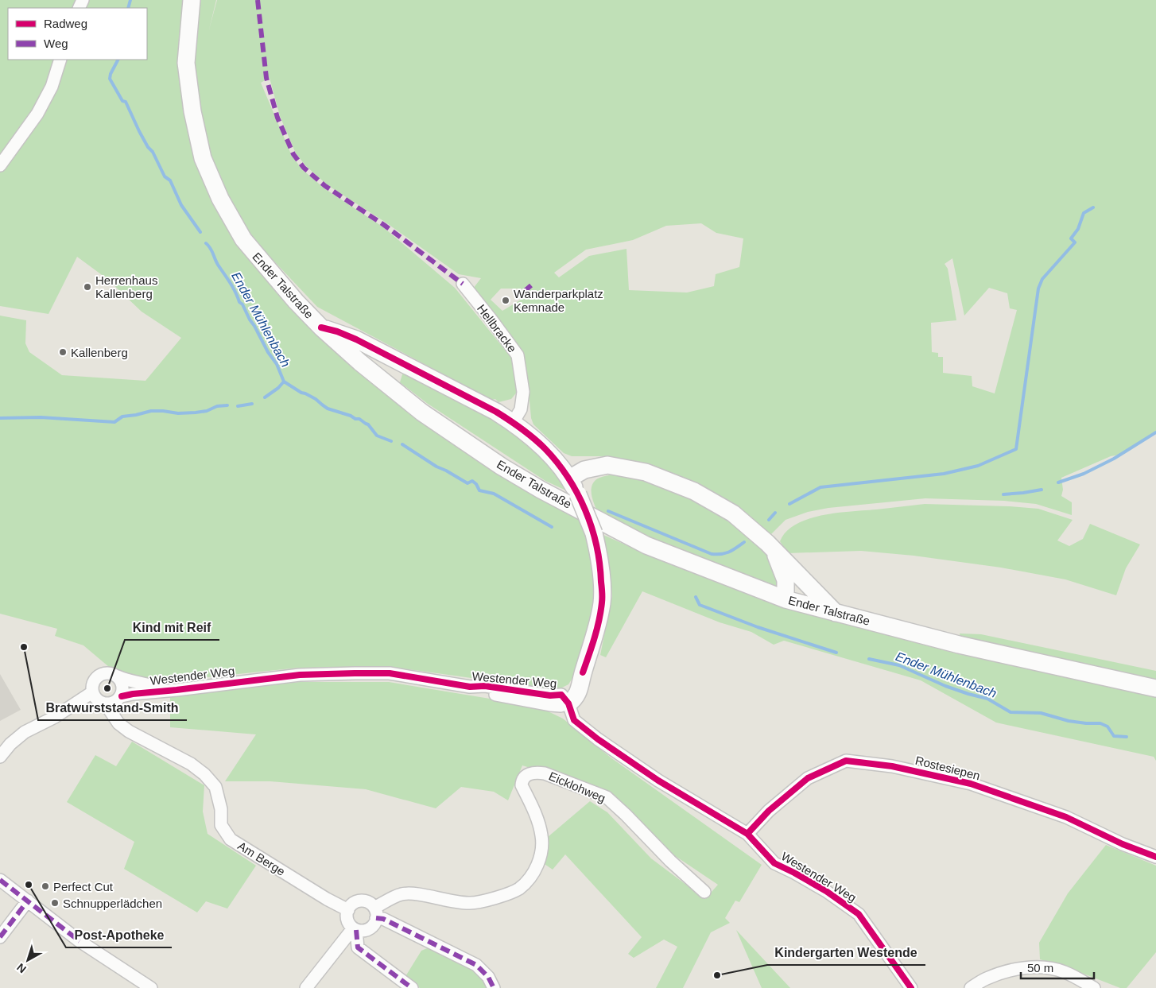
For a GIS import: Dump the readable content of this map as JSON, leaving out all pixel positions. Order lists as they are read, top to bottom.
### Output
{
  "streets": {
    "main road": ["Ender Talstraße"],
    "street": [
      "Hellbracke",
      "Westender Weg",
      "Rostesiepen",
      "Eicklohweg",
      "Am Berge"
    ]
  },
  "crossings": [
    ["Westender Weg", "Rostesiepen"],
    ["Westender Weg", "Am Berge"],
    ["Eicklohweg", "Am Berge"]
  ],
  "water": ["Ender Mühlenbach"],
  "places": [
    "Herrenhaus Kallenberg",
    "Wanderparkplatz Kemnade",
    "Kallenberg",
    "Bratwurststand-Smith",
    "Kind mit Reif",
    "Post-Apotheke",
    "Perfect Cut",
    "Schnupperlädchen",
    "Kindergarten Westende"
  ],
  "legend": ["Radweg", "Weg"],
  "scale_bar": "50 m",
  "north": "bottom left"
}
